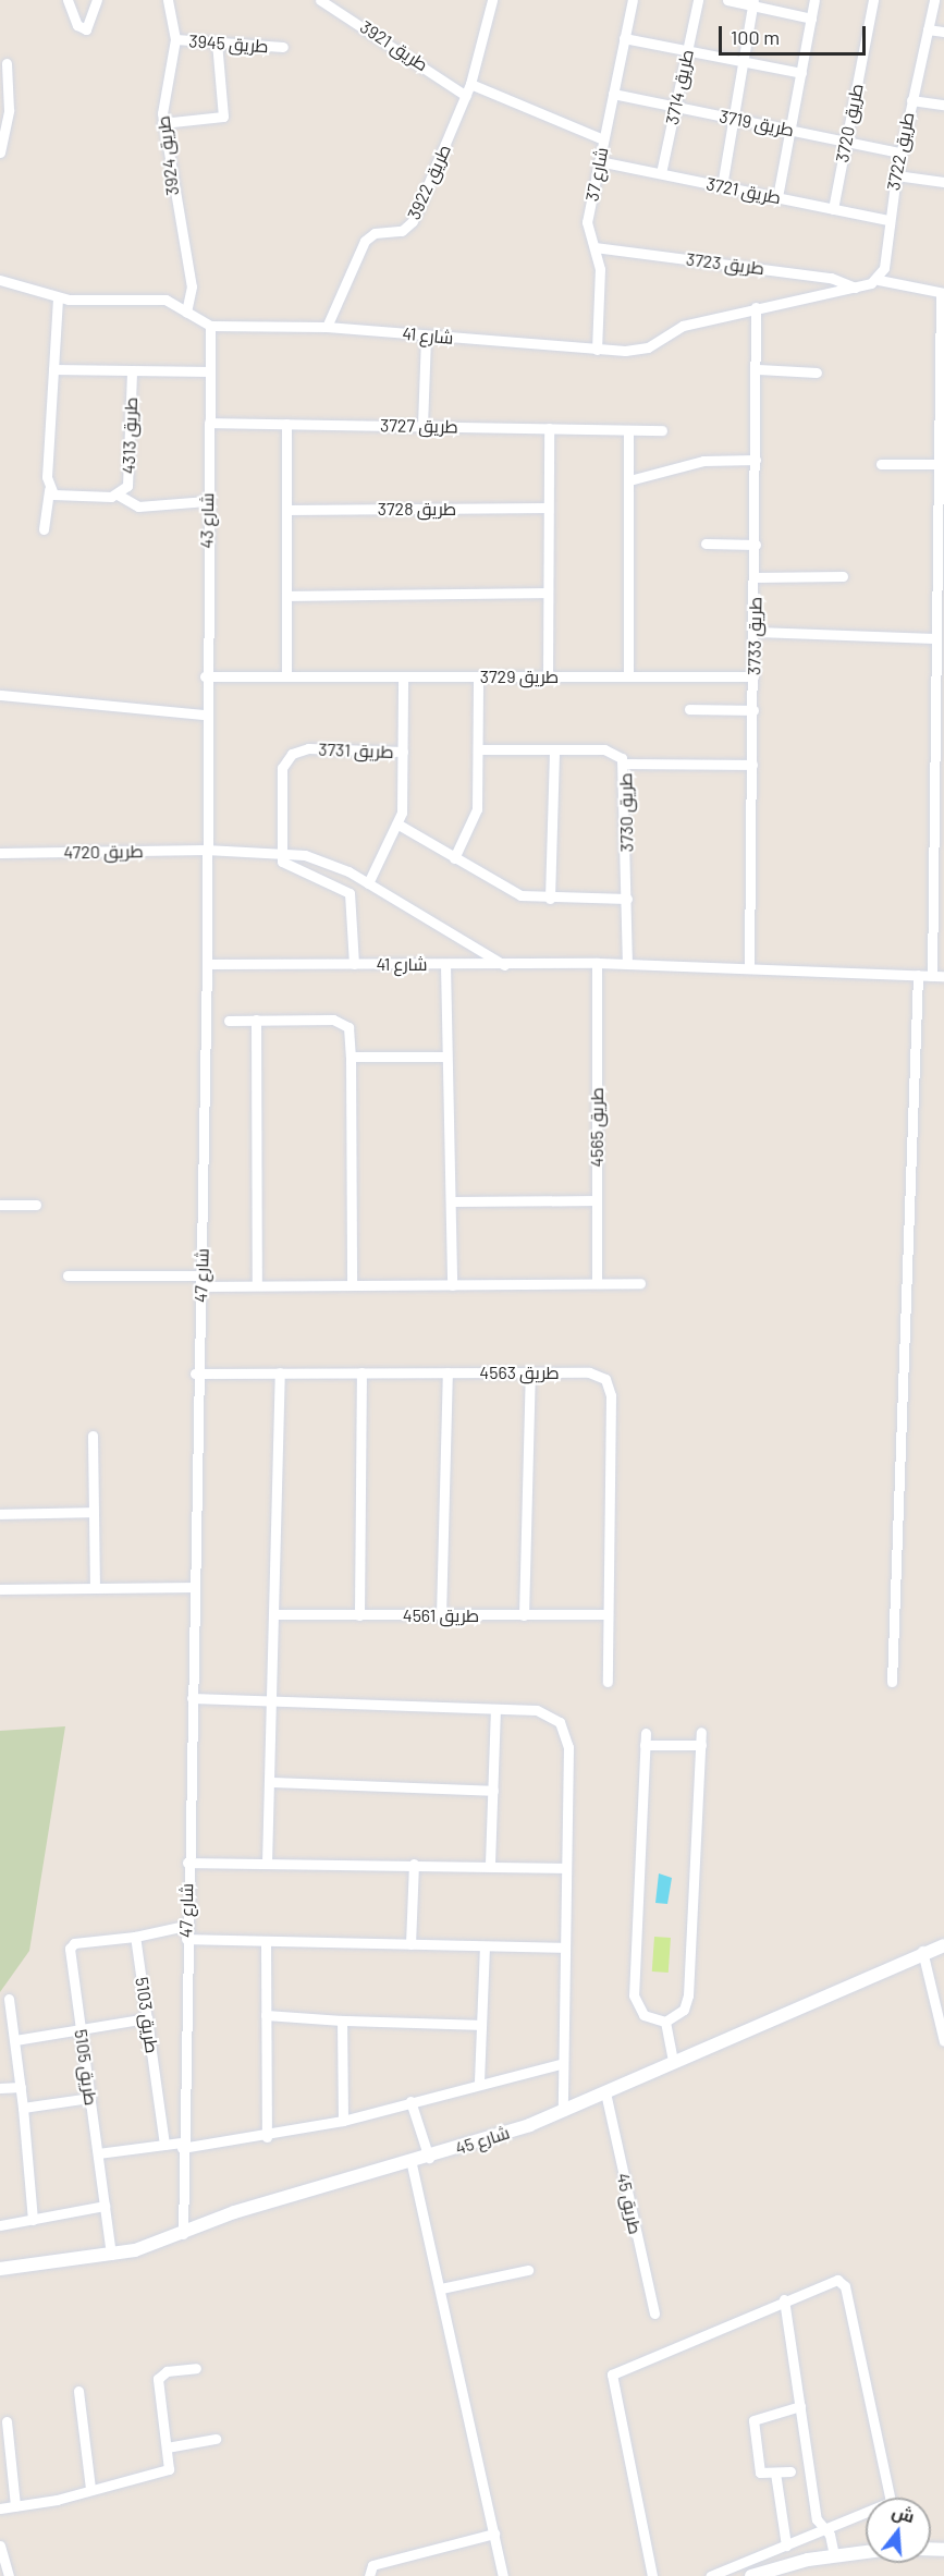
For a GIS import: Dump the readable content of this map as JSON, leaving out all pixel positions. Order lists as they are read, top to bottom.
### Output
{
  "streets": {
    "street": [
      "طريق 3945",
      "طريق 3921",
      "طريق 3714",
      "طريق 3719",
      "طريق 3720",
      "طريق 3722",
      "طريق 3924",
      "شارع 37",
      "طريق 3922",
      "طريق 3721",
      "طريق 3723",
      "شارع 41",
      "طريق 3727",
      "طريق 4313",
      "طريق 3728",
      "شارع 43",
      "طريق 3733",
      "طريق 3729",
      "طريق 3731",
      "طريق 3730",
      "طريق 4720",
      "طريق 4565",
      "شارع 47",
      "طريق 4563",
      "طريق 4561",
      "طريق 5103",
      "طريق 5105",
      "شارع 45",
      "طريق 45"
    ]
  },
  "crossings": [
    ["طريق 3945", "طريق 3924"],
    ["طريق 3921", "طريق 3922"],
    ["طريق 3714", "طريق 3719"],
    ["طريق 3714", "طريق 3721"],
    ["طريق 3719", "طريق 3720"],
    ["طريق 3719", "طريق 3722"],
    ["طريق 3719", "شارع 37"],
    ["طريق 3720", "طريق 3721"],
    ["طريق 3722", "طريق 3721"],
    ["شارع 37", "طريق 3721"],
    ["شارع 37", "طريق 3723"],
    ["شارع 37", "شارع 41"],
    ["طريق 3922", "شارع 41"],
    ["طريق 3723", "شارع 41"],
    ["شارع 41", "شارع 43"],
    ["شارع 41", "طريق 3733"],
    ["شارع 41", "طريق 3730"],
    ["شارع 41", "طريق 4565"],
    ["شارع 41", "شارع 47"],
    ["طريق 3727", "شارع 43"],
    ["طريق 4313", "شارع 43"],
    ["شارع 43", "طريق 3729"],
    ["شارع 43", "طريق 4720"],
    ["شارع 43", "شارع 47"],
    ["طريق 3733", "طريق 3729"],
    ["طريق 3729", "طريق 3731"],
    ["شارع 47", "طريق 4563"],
    ["شارع 47", "شارع 45"],
    ["طريق 4563", "طريق 4561"],
    ["طريق 5103", "طريق 5105"],
    ["طريق 5105", "شارع 45"],
    ["شارع 45", "طريق 45"]
  ],
  "scale_bar": "100 m",
  "north": "top"
}
